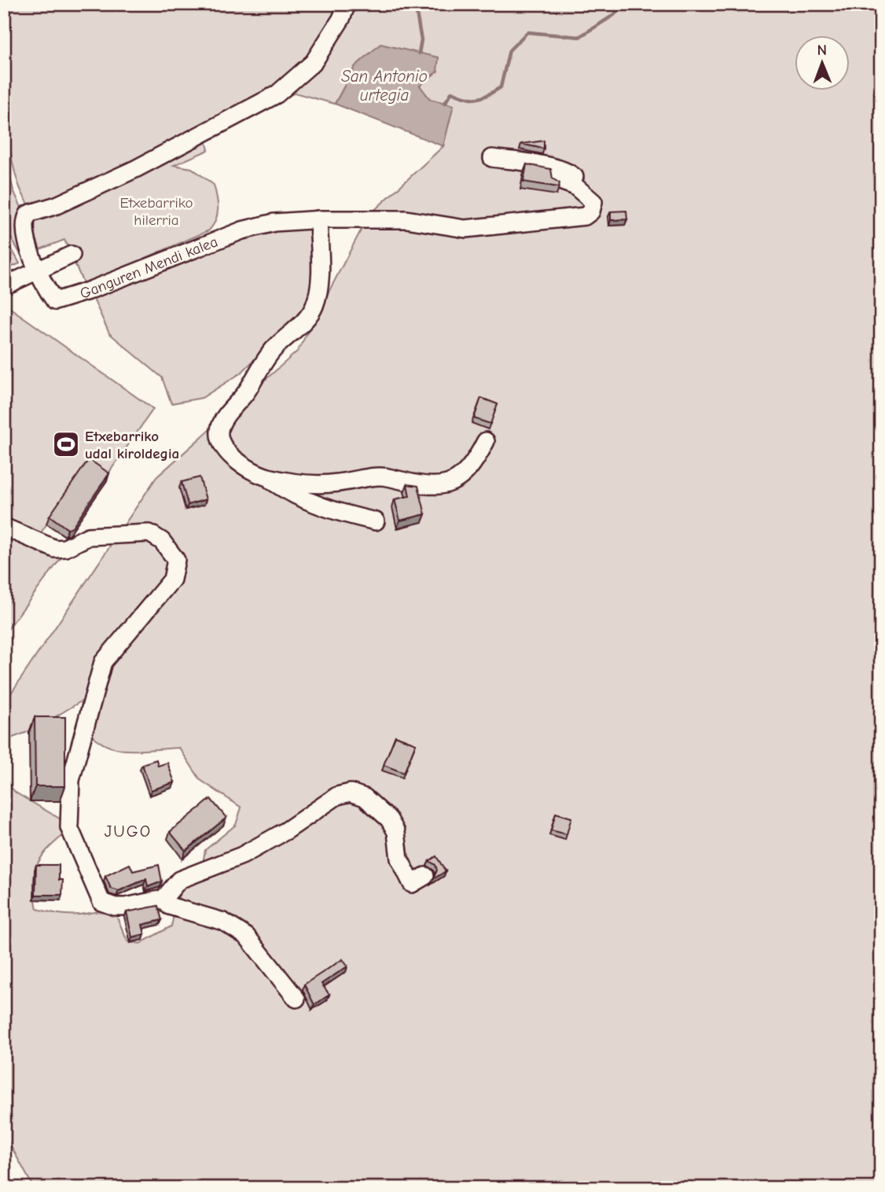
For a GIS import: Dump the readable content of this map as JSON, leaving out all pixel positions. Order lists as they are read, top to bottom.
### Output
{
  "streets": {
    "street": ["Ganguren Mendi kalea"]
  },
  "districts": ["JUGO"],
  "water": ["San Antonio urtegia"],
  "parks": ["Etxebarriko hilerria"],
  "places": {
    "sports": ["Etxebarriko udal kiroldegia"]
  },
  "north": "top"
}
